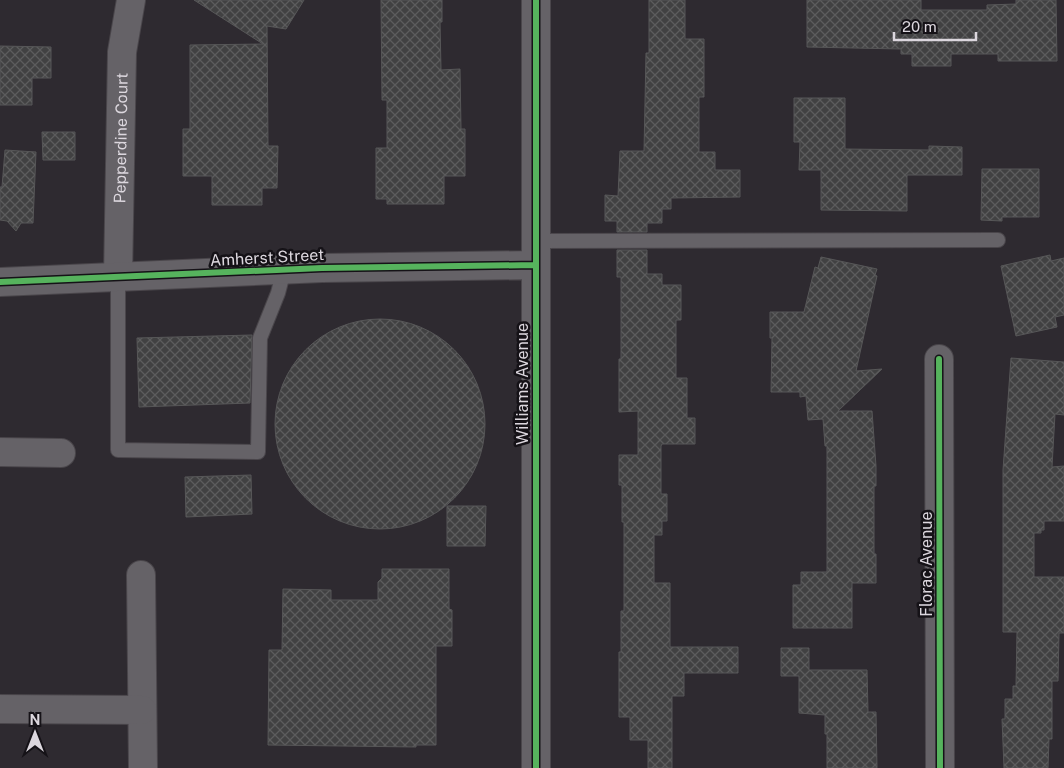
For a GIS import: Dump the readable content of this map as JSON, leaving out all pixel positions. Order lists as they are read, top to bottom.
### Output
{
  "streets": {
    "street": [
      "Pepperdine Court",
      "Amherst Street",
      "Williams Avenue",
      "Florac Avenue"
    ]
  },
  "crossings": [
    ["Pepperdine Court", "Amherst Street"],
    ["Amherst Street", "Williams Avenue"]
  ],
  "scale_bar": "20 m",
  "north": "top"
}
